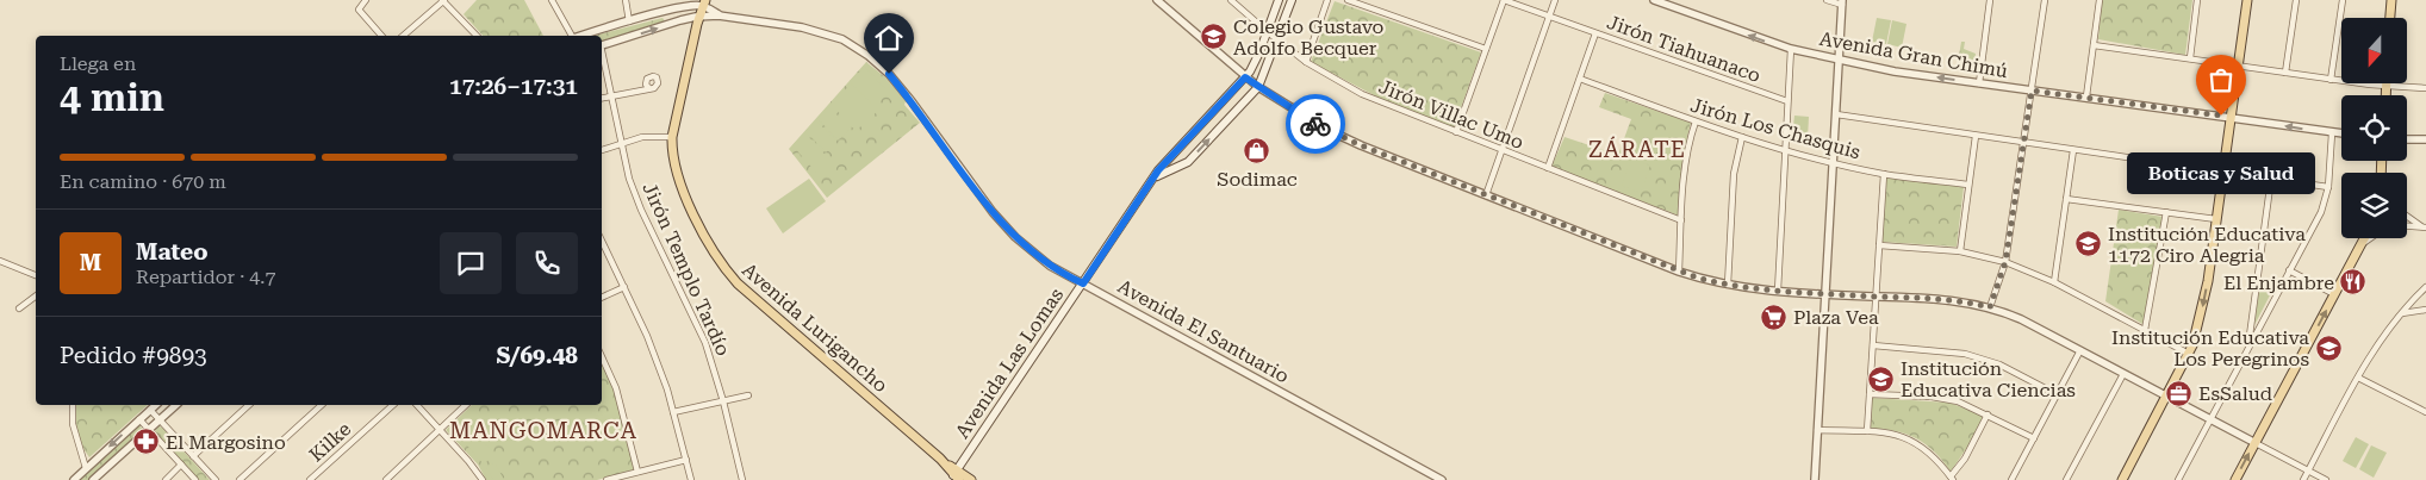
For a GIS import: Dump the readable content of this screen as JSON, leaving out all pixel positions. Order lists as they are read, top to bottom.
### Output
{
  "streets": {
    "main road": ["Avenida Lurigancho", "Avenida Las Lomas"],
    "street": [
      "Jirón Tiahuanaco",
      "Avenida Gran Chimú",
      "Jirón Villac Umo",
      "Jirón Los Chasquis",
      "Jirón Templo Tardío",
      "Avenida El Santuario",
      "Kilke"
    ]
  },
  "crossings": [
    ["Jirón Villac Umo", "Avenida Las Lomas"],
    ["Avenida Lurigancho", "Avenida El Santuario"],
    ["Avenida Lurigancho", "Avenida Las Lomas"],
    ["Avenida El Santuario", "Avenida Las Lomas"]
  ],
  "districts": ["ZÁRATE", "MANGOMARCA"],
  "places": {
    "school or university": [
      "Colegio Gustavo Adolfo Becquer",
      "Institución Educativa 1172 Ciro Alegria",
      "Institución Educativa Los Peregrinos",
      "Institución Educativa Ciencias"
    ],
    "other": ["Boticas y Salud"],
    "shop": ["Sodimac"],
    "restaurant": ["El Enjambre"],
    "supermarket": ["Plaza Vea"],
    "office": ["EsSalud"],
    "pharmacy": ["El Margosino"]
  },
  "north": "bottom",
  "page": {
    "heading": ["4 min", "Llega en", "17:26–17:31"],
    "panel": [
      "Mateo",
      "Repartidor · 4.7",
      "Pedido #9893",
      "S/69.48"
    ],
    "bar": "En camino · 670 m",
    "bubble": "Boticas y Salud",
    "round": "M"
  }
}
